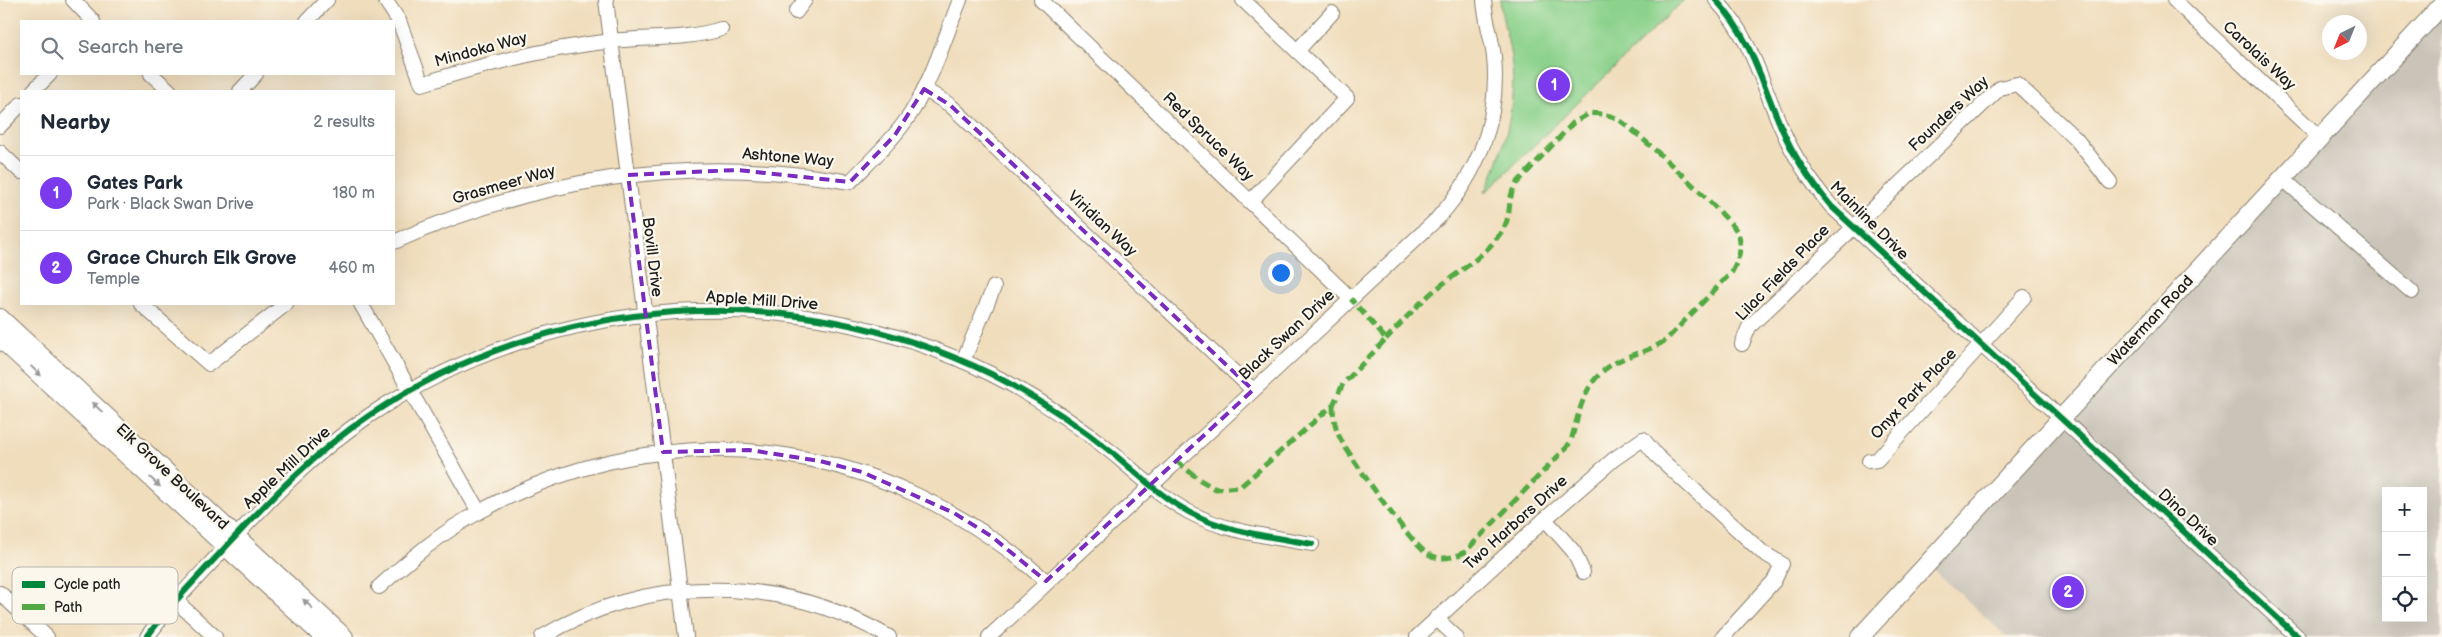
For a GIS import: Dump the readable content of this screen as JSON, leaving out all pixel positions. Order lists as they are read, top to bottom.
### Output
{
  "streets": {
    "main road": ["Waterman Road", "Elk Grove Boulevard"],
    "street": [
      "Mindoka Way",
      "Carolais Way",
      "Founders Way",
      "Red Spruce Way",
      "Ashtone Way",
      "Grasmeer Way",
      "Mainline Drive",
      "Viridian Way",
      "Bovill Drive",
      "Lilac Fields Place",
      "Apple Mill Drive",
      "Black Swan Drive",
      "Onyx Park Place",
      "Dino Drive",
      "Two Harbors Drive"
    ]
  },
  "crossings": [
    ["Mindoka Way", "Bovill Drive"],
    ["Carolais Way", "Waterman Road"],
    ["Founders Way", "Mainline Drive"],
    ["Founders Way", "Lilac Fields Place"],
    ["Red Spruce Way", "Black Swan Drive"],
    ["Ashtone Way", "Grasmeer Way"],
    ["Ashtone Way", "Viridian Way"],
    ["Ashtone Way", "Bovill Drive"],
    ["Grasmeer Way", "Bovill Drive"],
    ["Mainline Drive", "Lilac Fields Place"],
    ["Mainline Drive", "Waterman Road"],
    ["Mainline Drive", "Onyx Park Place"],
    ["Mainline Drive", "Dino Drive"],
    ["Viridian Way", "Black Swan Drive"],
    ["Bovill Drive", "Apple Mill Drive"],
    ["Apple Mill Drive", "Black Swan Drive"],
    ["Apple Mill Drive", "Elk Grove Boulevard"],
    ["Waterman Road", "Dino Drive"]
  ],
  "legend": ["Cycle path", "Path"],
  "north": "bottom left",
  "page": {
    "search": "Search here",
    "pins": ["1", "2"],
    "heading": ["Nearby", "2 results"],
    "list": [
      {
        "mark": "1",
        "name": "Gates Park",
        "note": "Park · Black Swan Drive",
        "value": "180 m"
      },
      {
        "mark": "2",
        "name": "Grace Church Elk Grove",
        "note": "Temple",
        "value": "460 m"
      }
    ],
    "map_buttons": ["+", "−"]
  }
}
